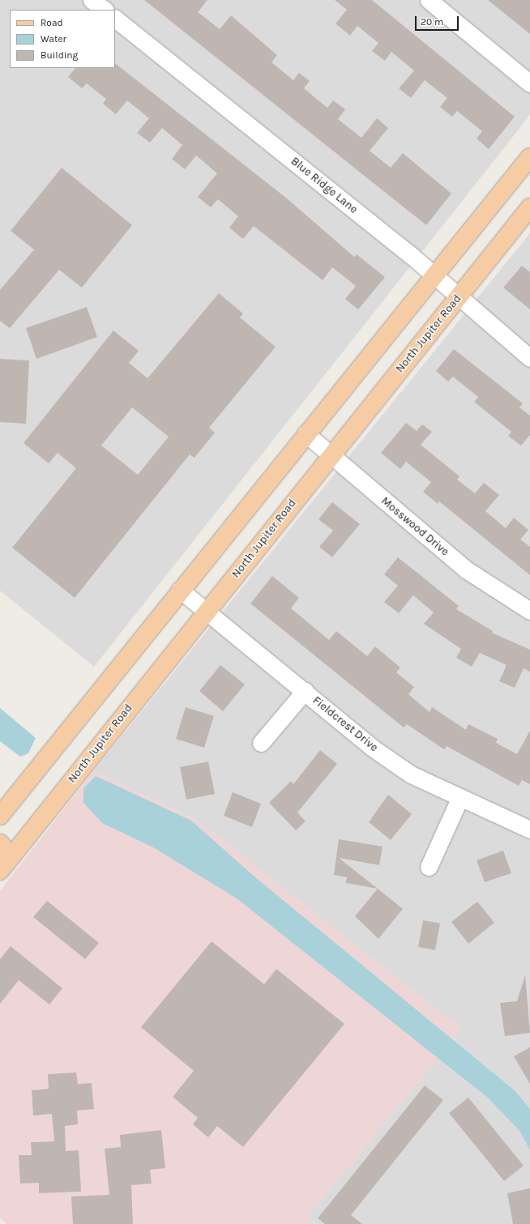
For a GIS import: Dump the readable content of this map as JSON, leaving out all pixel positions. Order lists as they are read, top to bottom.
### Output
{
  "streets": {
    "main road": ["North Jupiter Road"],
    "street": ["Blue Ridge Lane", "Mosswood Drive", "Fieldcrest Drive"]
  },
  "crossings": [
    ["Blue Ridge Lane", "North Jupiter Road"],
    ["North Jupiter Road", "Mosswood Drive"],
    ["North Jupiter Road", "Fieldcrest Drive"]
  ],
  "legend": ["Road", "Water", "Building"],
  "scale_bar": "20 m"
}
